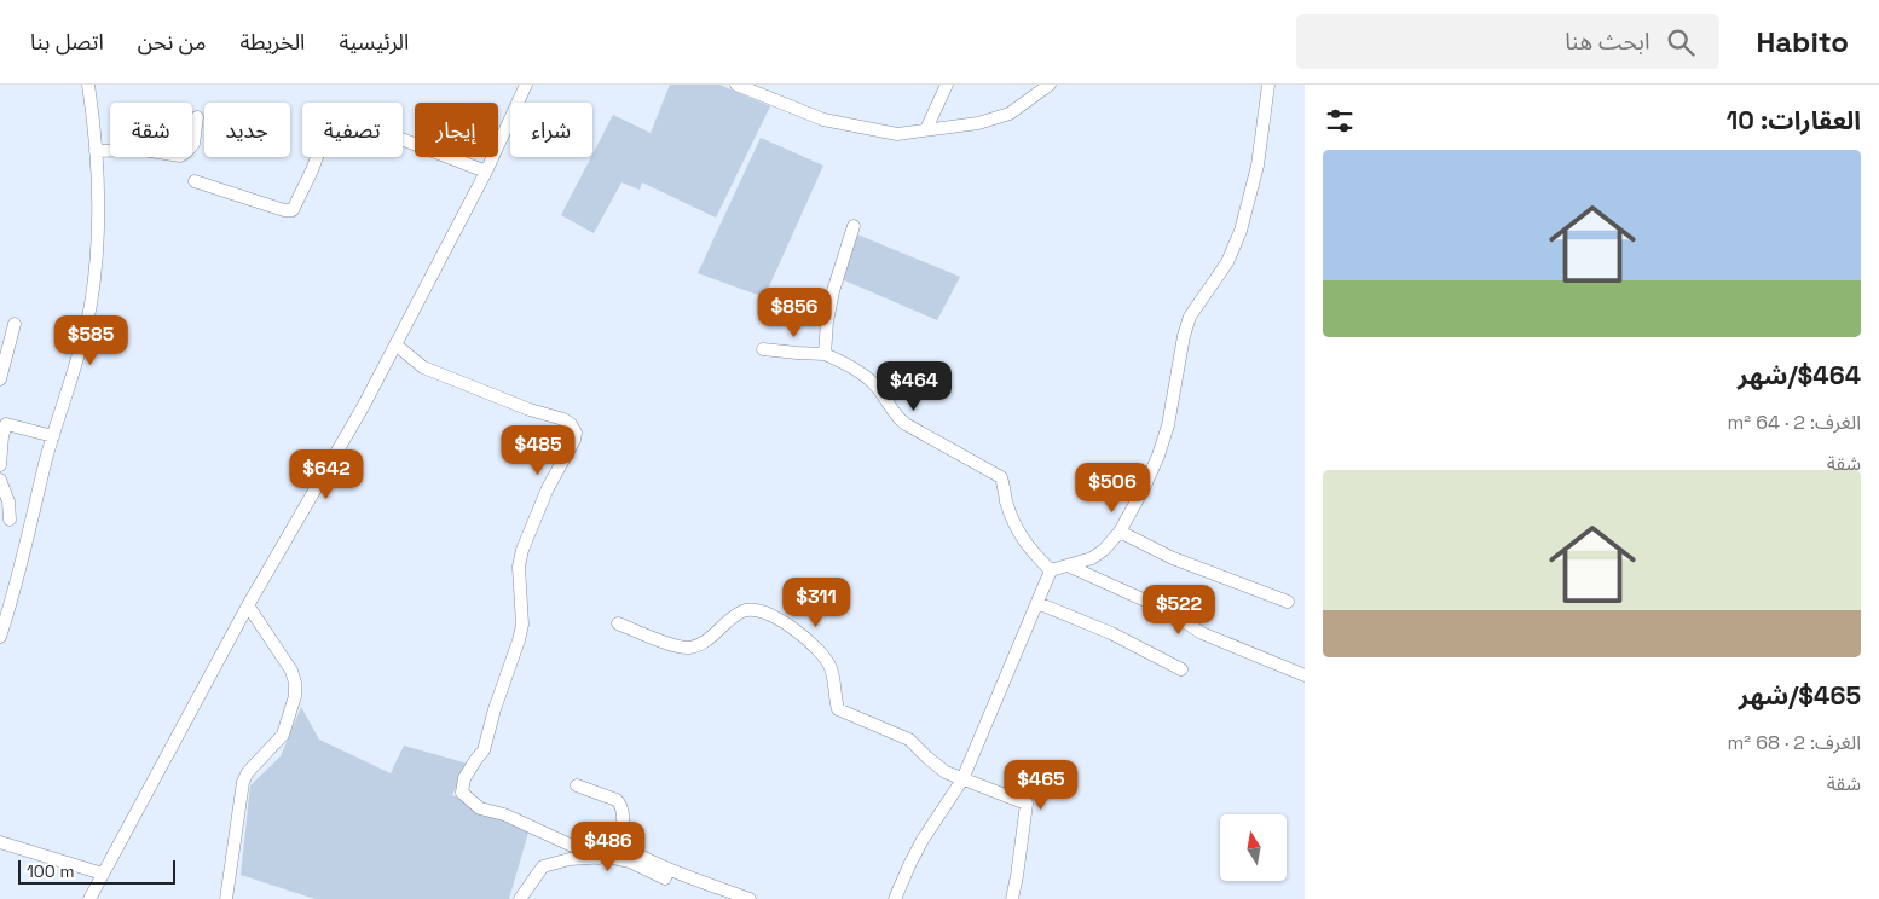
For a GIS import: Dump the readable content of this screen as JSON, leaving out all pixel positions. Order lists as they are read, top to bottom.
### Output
{
  "scale_bar": "100 m",
  "north": "top",
  "page": {
    "header": "Habito",
    "search": "ابحث هنا",
    "nav": [
      "الرئيسية",
      "الخريطة",
      "من نحن",
      "اتصل بنا"
    ],
    "heading": "العقارات: 10",
    "chip": [
      "شراء",
      "إيجار",
      "تصفية",
      "جديد",
      "شقة"
    ],
    "list": [
      {
        "name": "$464/شهر",
        "note": "الغرف: 2 · 64 m² · شقة"
      },
      {
        "name": "$465/شهر",
        "note": "الغرف: 2 · 68 m² · شقة"
      }
    ],
    "price": [
      "$856",
      "$585",
      "$464",
      "$485",
      "$642",
      "$506",
      "$311",
      "$522",
      "$465",
      "$486"
    ],
    "scale": "100 m"
  }
}
